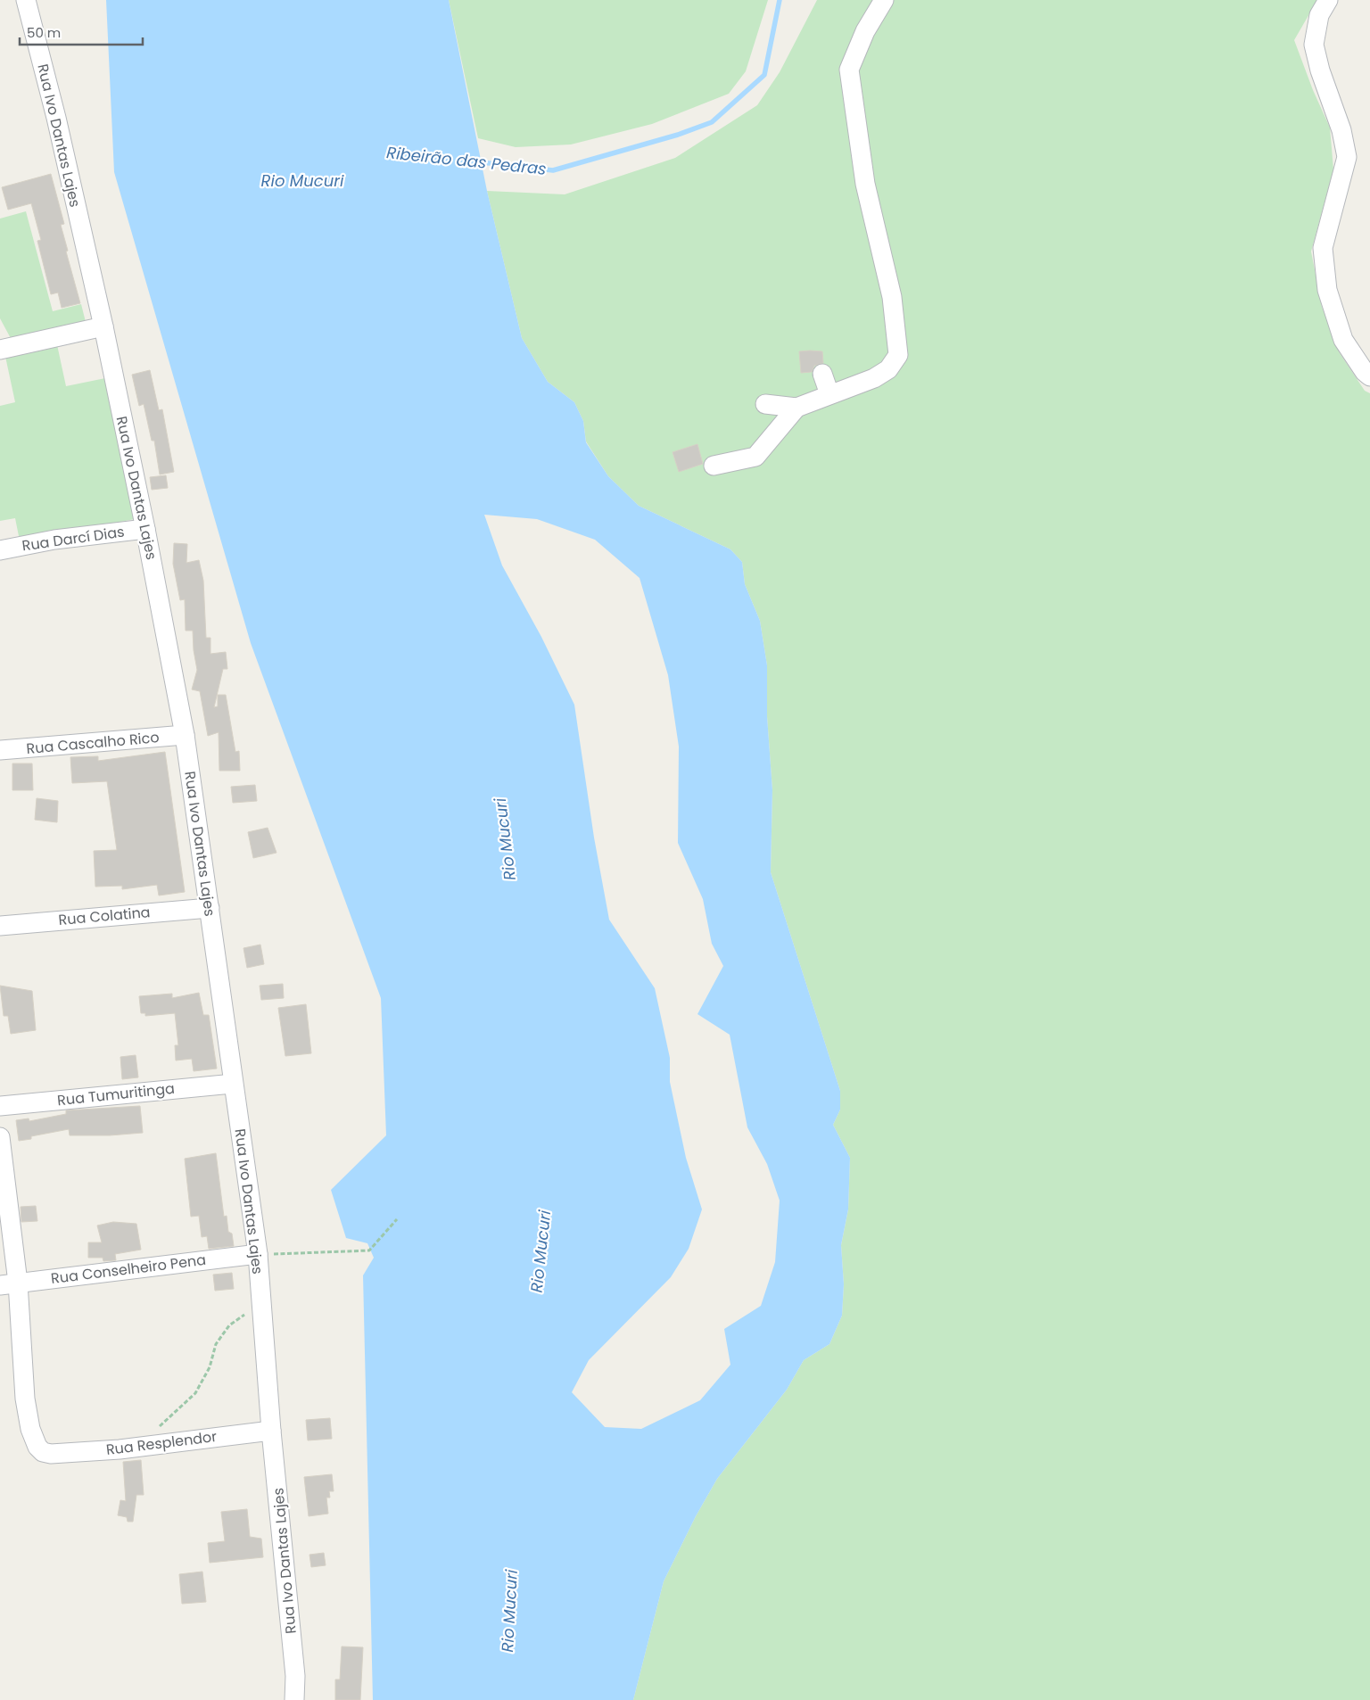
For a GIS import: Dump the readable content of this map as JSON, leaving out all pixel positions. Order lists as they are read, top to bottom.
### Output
{
  "streets": {
    "street": [
      "Rua Ivo Dantas Lajes",
      "Rua Darcí Dias",
      "Rua Cascalho Rico",
      "Rua Colatina",
      "Rua Tumuritinga",
      "Rua Conselheiro Pena",
      "Rua Resplendor"
    ]
  },
  "crossings": [
    ["Rua Ivo Dantas Lajes", "Rua Darcí Dias"],
    ["Rua Ivo Dantas Lajes", "Rua Cascalho Rico"],
    ["Rua Ivo Dantas Lajes", "Rua Colatina"],
    ["Rua Ivo Dantas Lajes", "Rua Tumuritinga"],
    ["Rua Ivo Dantas Lajes", "Rua Conselheiro Pena"],
    ["Rua Ivo Dantas Lajes", "Rua Resplendor"],
    ["Rua Conselheiro Pena", "Rua Resplendor"]
  ],
  "water": ["Ribeirão das Pedras", "Rio Mucuri"],
  "scale_bar": "50 m"
}
